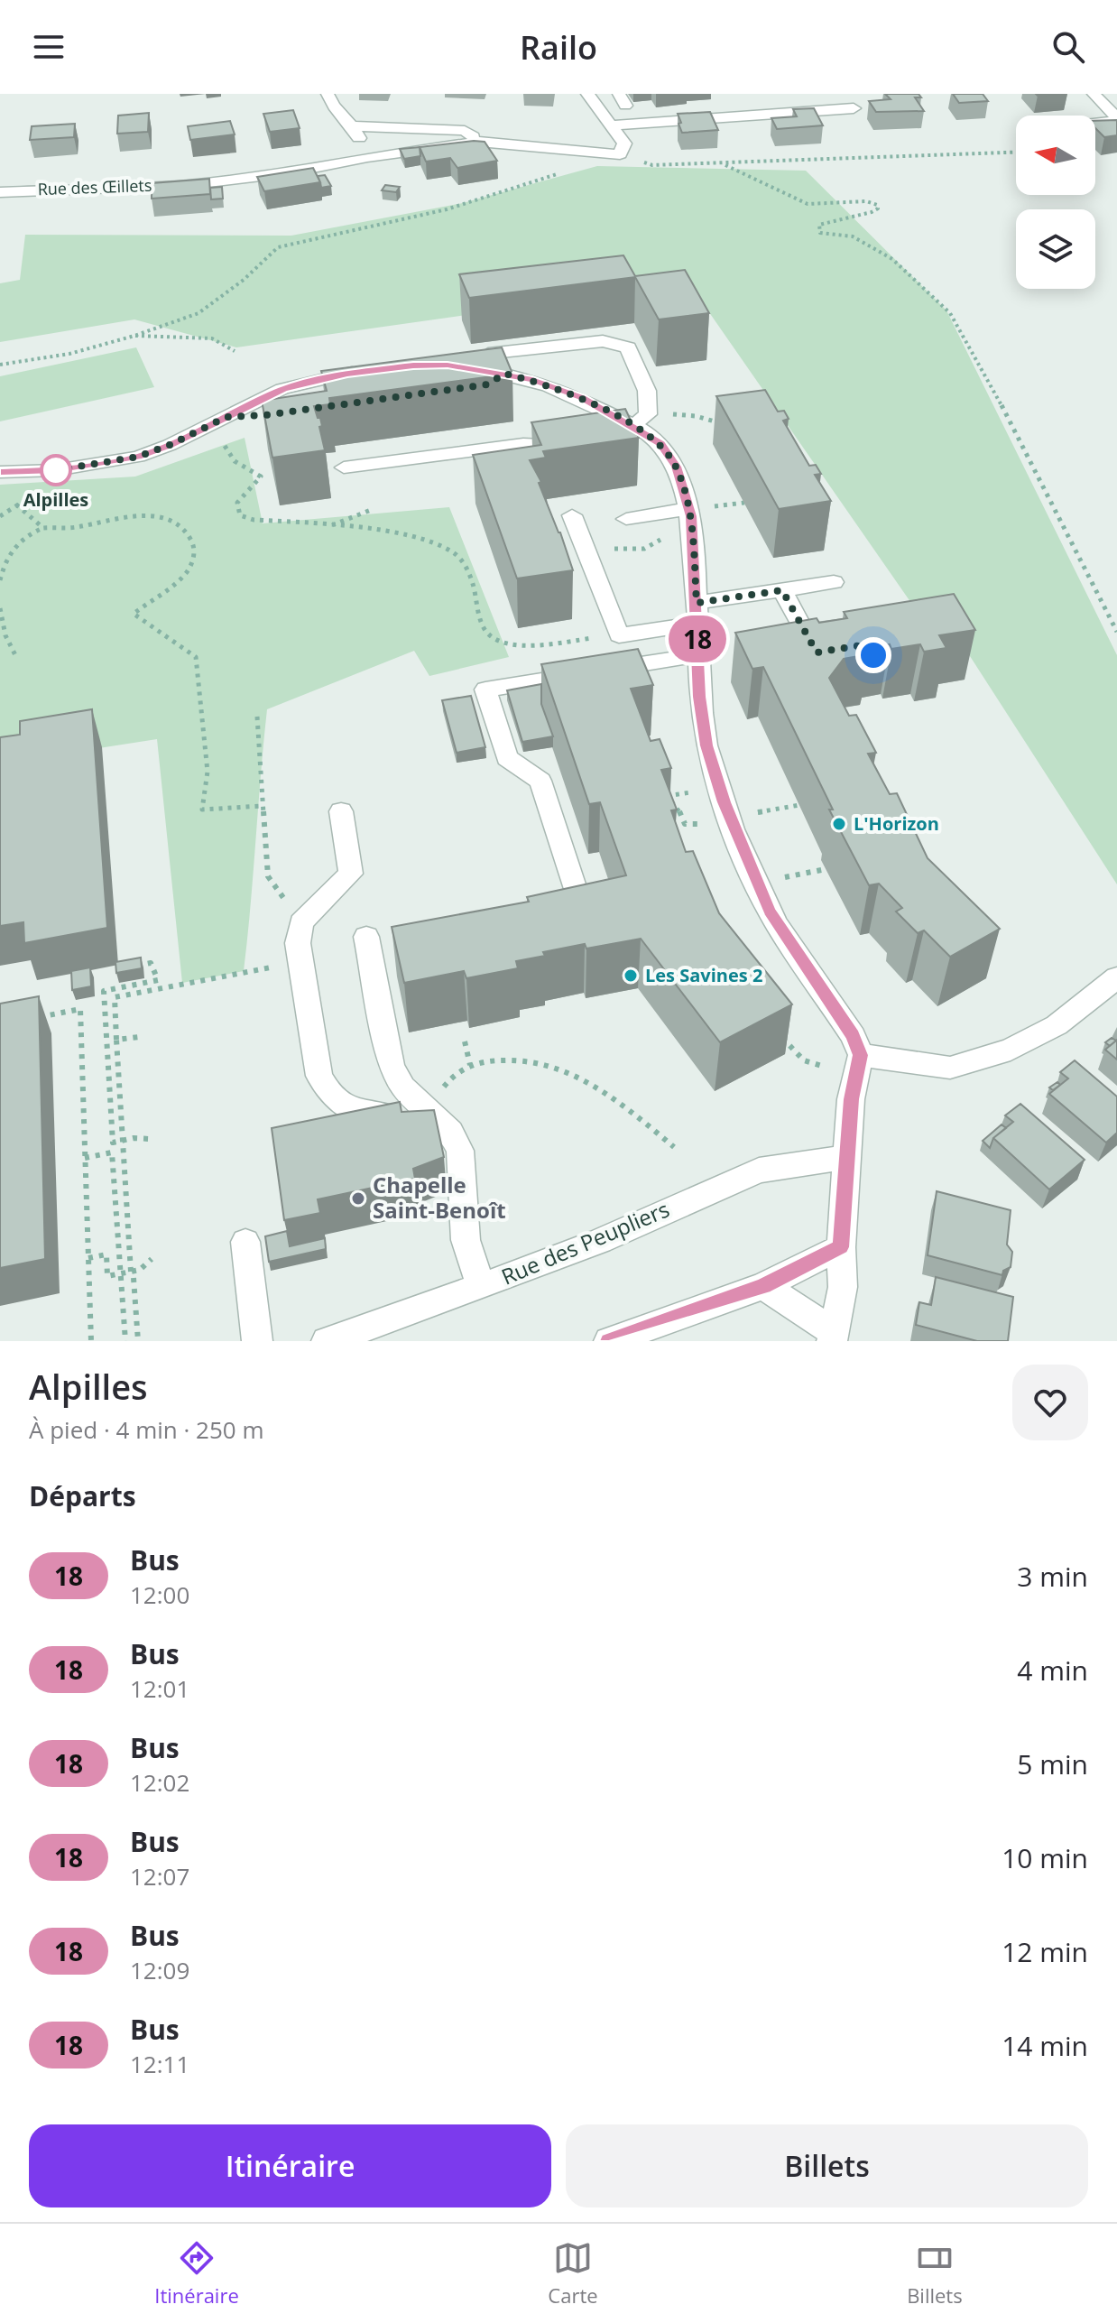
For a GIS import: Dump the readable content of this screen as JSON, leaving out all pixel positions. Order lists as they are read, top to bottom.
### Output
{
  "streets": {
    "street": ["Rue des Œillets", "Rue des Peupliers"]
  },
  "places": [
    "Alpilles",
    "L'Horizon",
    "Les Savines 2",
    "Chapelle Saint-Benoît"
  ],
  "lines": ["bus line 18"],
  "north": "left",
  "page": {
    "header": "Railo",
    "on_map": "18",
    "heading": [
      ["Alpilles", "À pied · 4 min · 250 m"],
      "Départs"
    ],
    "list": [
      {
        "mark": "18",
        "name": "Bus",
        "note": "12:00",
        "value": "3 min"
      },
      {
        "mark": "18",
        "name": "Bus",
        "note": "12:01",
        "value": "4 min"
      },
      {
        "mark": "18",
        "name": "Bus",
        "note": "12:02",
        "value": "5 min"
      },
      {
        "mark": "18",
        "name": "Bus",
        "note": "12:07",
        "value": "10 min"
      },
      {
        "mark": "18",
        "name": "Bus",
        "note": "12:09",
        "value": "12 min"
      },
      {
        "mark": "18",
        "name": "Bus",
        "note": "12:11",
        "value": "14 min"
      }
    ],
    "buttons": ["Itinéraire", "Billets"],
    "tabs": ["Itinéraire", "Carte", "Billets"]
  }
}
